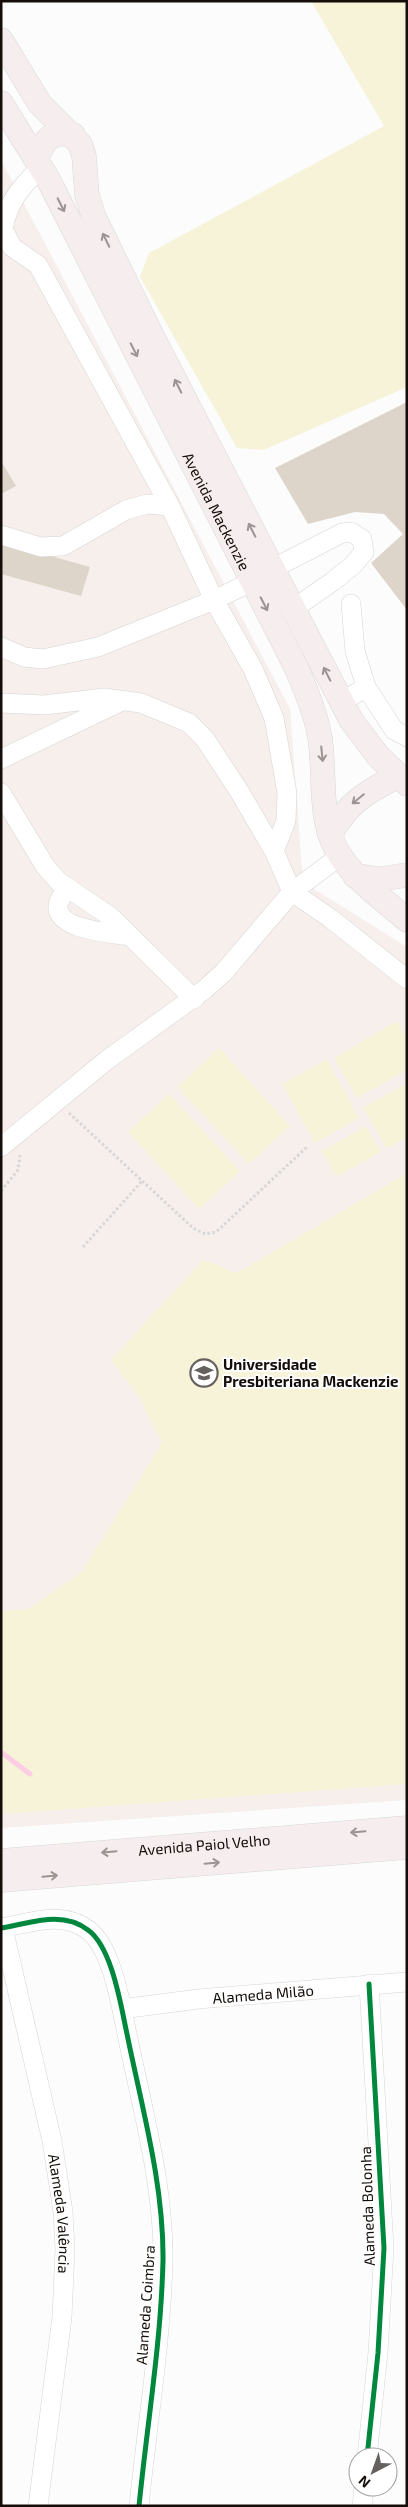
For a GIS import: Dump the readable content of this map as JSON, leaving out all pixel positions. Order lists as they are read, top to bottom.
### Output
{
  "streets": {
    "main road": ["Avenida Mackenzie", "Avenida Paiol Velho"],
    "street": [
      "Alameda Milão",
      "Alameda Bolonha",
      "Alameda Valência",
      "Alameda Coimbra"
    ]
  },
  "crossings": [
    ["Alameda Milão", "Alameda Bolonha"],
    ["Alameda Milão", "Alameda Coimbra"],
    ["Alameda Valência", "Alameda Coimbra"]
  ],
  "places": {
    "school or university": ["Universidade Presbiteriana Mackenzie"]
  },
  "north": "bottom left"
}
